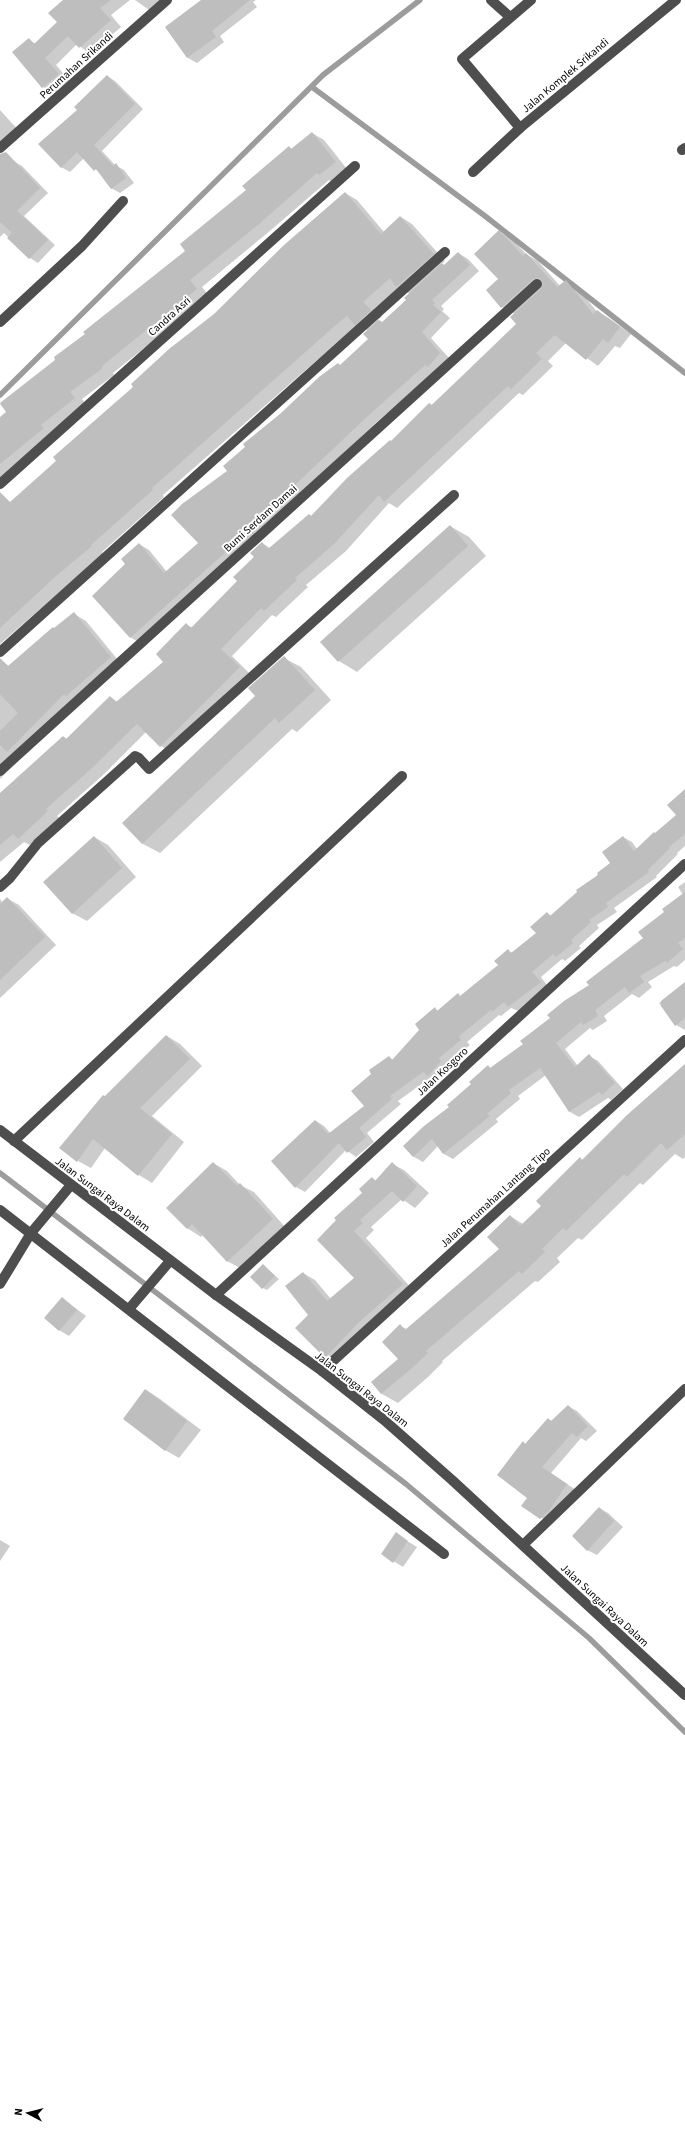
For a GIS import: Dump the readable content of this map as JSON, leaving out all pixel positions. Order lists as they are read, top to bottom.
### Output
{
  "streets": {
    "street": [
      "Perumahan Srikandi",
      "Jalan Komplek Srikandi",
      "Candra Asri",
      "Bumi Serdam Damai",
      "Jalan Kosgoro",
      "Jalan Sungai Raya Dalam",
      "Jalan Perumahan Lantang Tipo"
    ]
  },
  "crossings": [
    ["Jalan Kosgoro", "Jalan Sungai Raya Dalam"],
    ["Jalan Sungai Raya Dalam", "Jalan Perumahan Lantang Tipo"]
  ],
  "north": "left"
}
